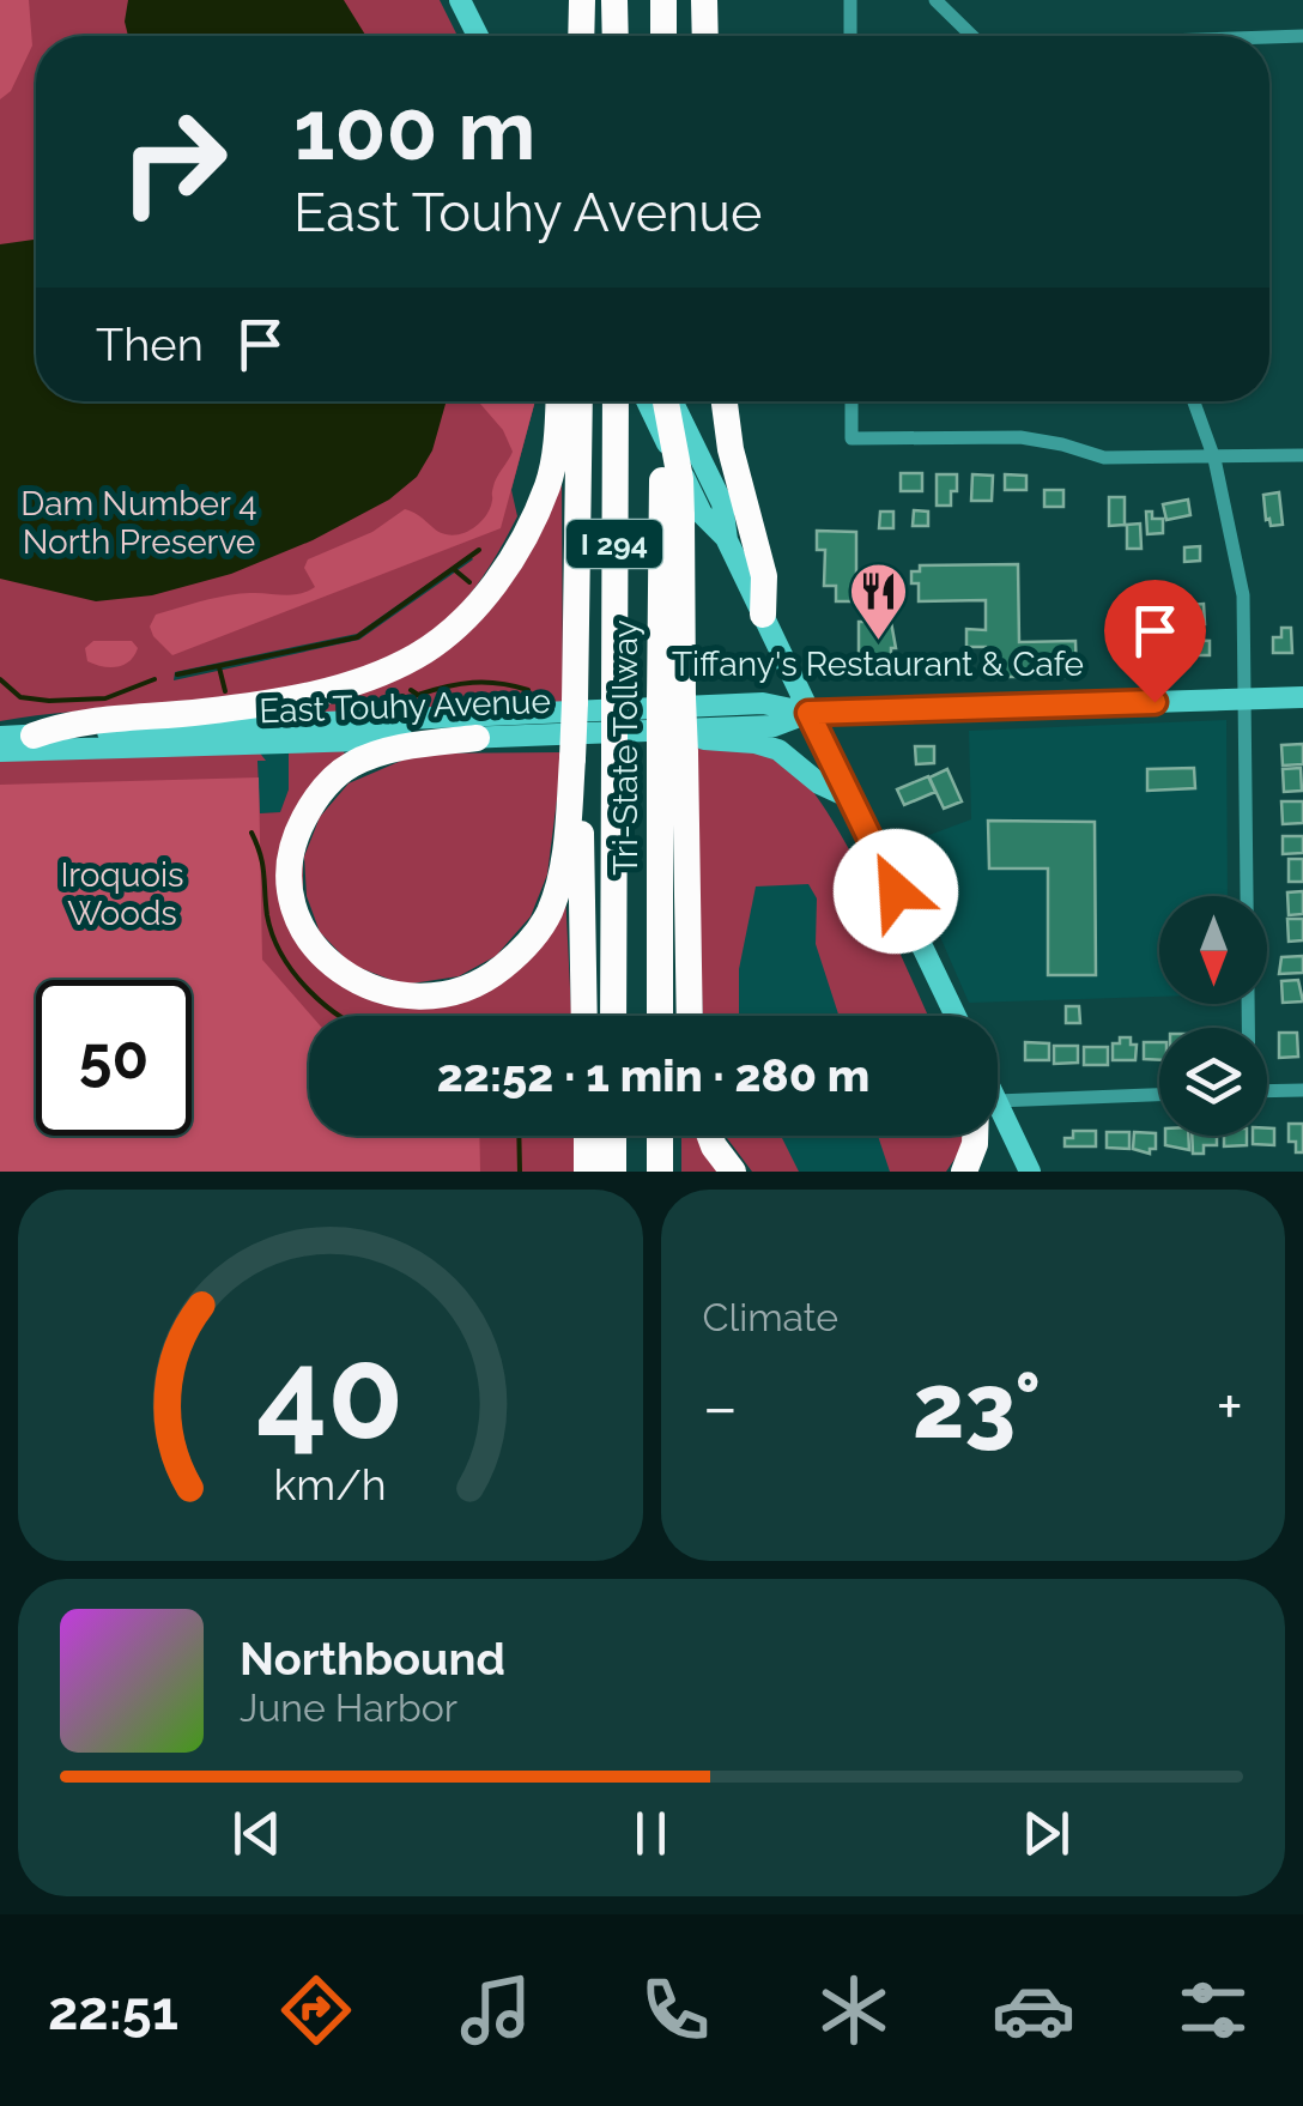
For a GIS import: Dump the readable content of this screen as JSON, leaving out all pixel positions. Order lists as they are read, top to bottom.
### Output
{
  "streets": {
    "highway": ["I 294", "Tri-State Tollway"],
    "main road": ["East Touhy Avenue"]
  },
  "crossings": [
    ["East Touhy Avenue", "Tri-State Tollway"]
  ],
  "parks": ["Dam Number 4 North Preserve", "Iroquois Woods"],
  "places": {
    "restaurant": ["Tiffany's Restaurant & Cafe"]
  },
  "north": "bottom",
  "page": {
    "turn": ["100 m", "East Touhy Avenue"],
    "then": "Then",
    "limit": "50",
    "trip": "22:52 · 1 min · 280 m",
    "tile": "Climate",
    "heat": ["−", "23°", "+"],
    "song": ["Northbound", "June Harbor"],
    "tabs": "22:51",
    "gauge": ["40", "km/h"]
  }
}
